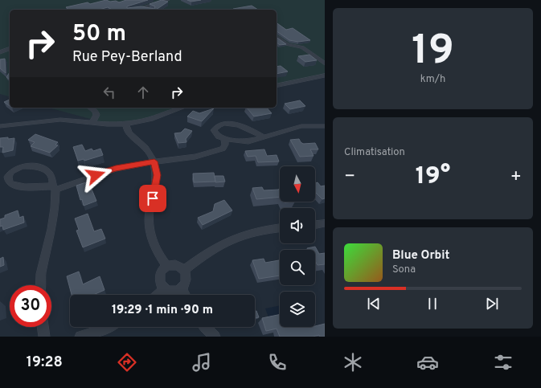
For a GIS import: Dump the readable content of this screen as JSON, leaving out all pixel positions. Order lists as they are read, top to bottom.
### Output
{
  "north": "bottom",
  "page": {
    "tile": [
      ["19", "km/h"],
      "Climatisation"
    ],
    "turn": ["50 m", "Rue Pey-Berland"],
    "heat": ["−", "19°", "+"],
    "song": ["Blue Orbit", "Sona"],
    "limit": "30",
    "trip": "19:29 · 1 min · 90 m",
    "tabs": "19:28"
  }
}
